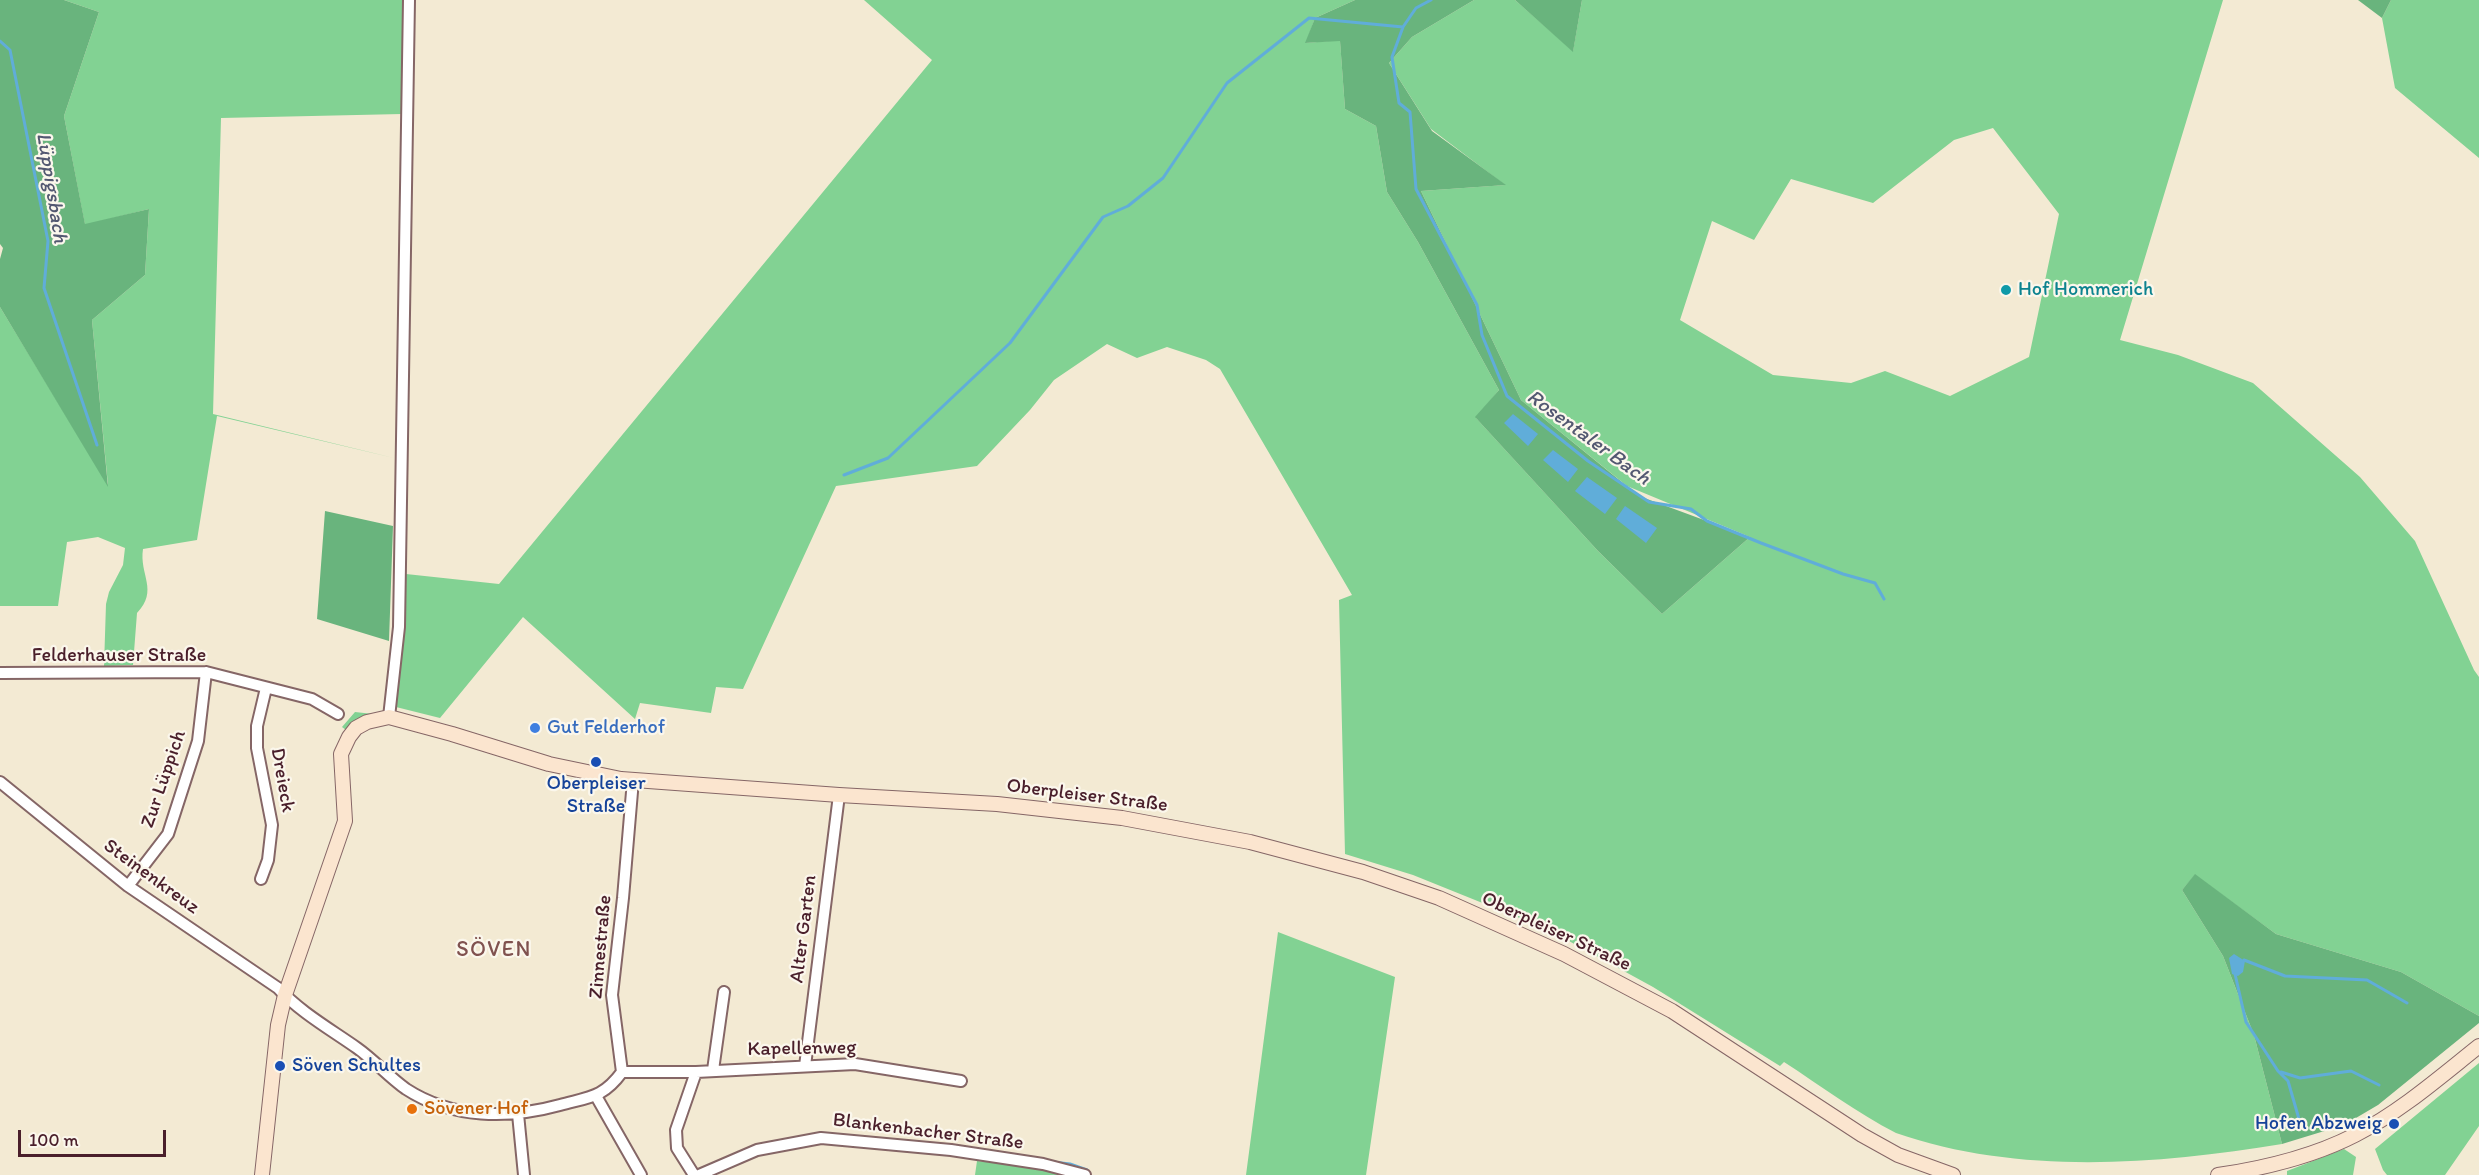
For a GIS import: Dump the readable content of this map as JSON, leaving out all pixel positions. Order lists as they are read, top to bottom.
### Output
{
  "streets": {
    "main road": ["Oberpleiser Straße"],
    "street": [
      "Felderhauser Straße",
      "Zur Lüppich",
      "Dreieck",
      "Steinenkreuz",
      "Alter Garten",
      "Zinnestraße",
      "Kapellenweg",
      "Blankenbacher Straße"
    ]
  },
  "crossings": [
    ["Felderhauser Straße", "Zur Lüppich"],
    ["Felderhauser Straße", "Dreieck"],
    ["Zur Lüppich", "Steinenkreuz"],
    ["Oberpleiser Straße", "Alter Garten"],
    ["Oberpleiser Straße", "Zinnestraße"],
    ["Alter Garten", "Kapellenweg"],
    ["Zinnestraße", "Kapellenweg"],
    ["Kapellenweg", "Blankenbacher Straße"]
  ],
  "districts": ["SÖVEN"],
  "water": ["Lüppigsbach", "Rosentaler Bach"],
  "places": [
    "Hof Hommerich",
    "Gut Felderhof",
    "Oberpleiser Straße",
    "Söven Schultes",
    "Sövener Hof",
    "Hofen Abzweig"
  ],
  "scale_bar": "100 m"
}
